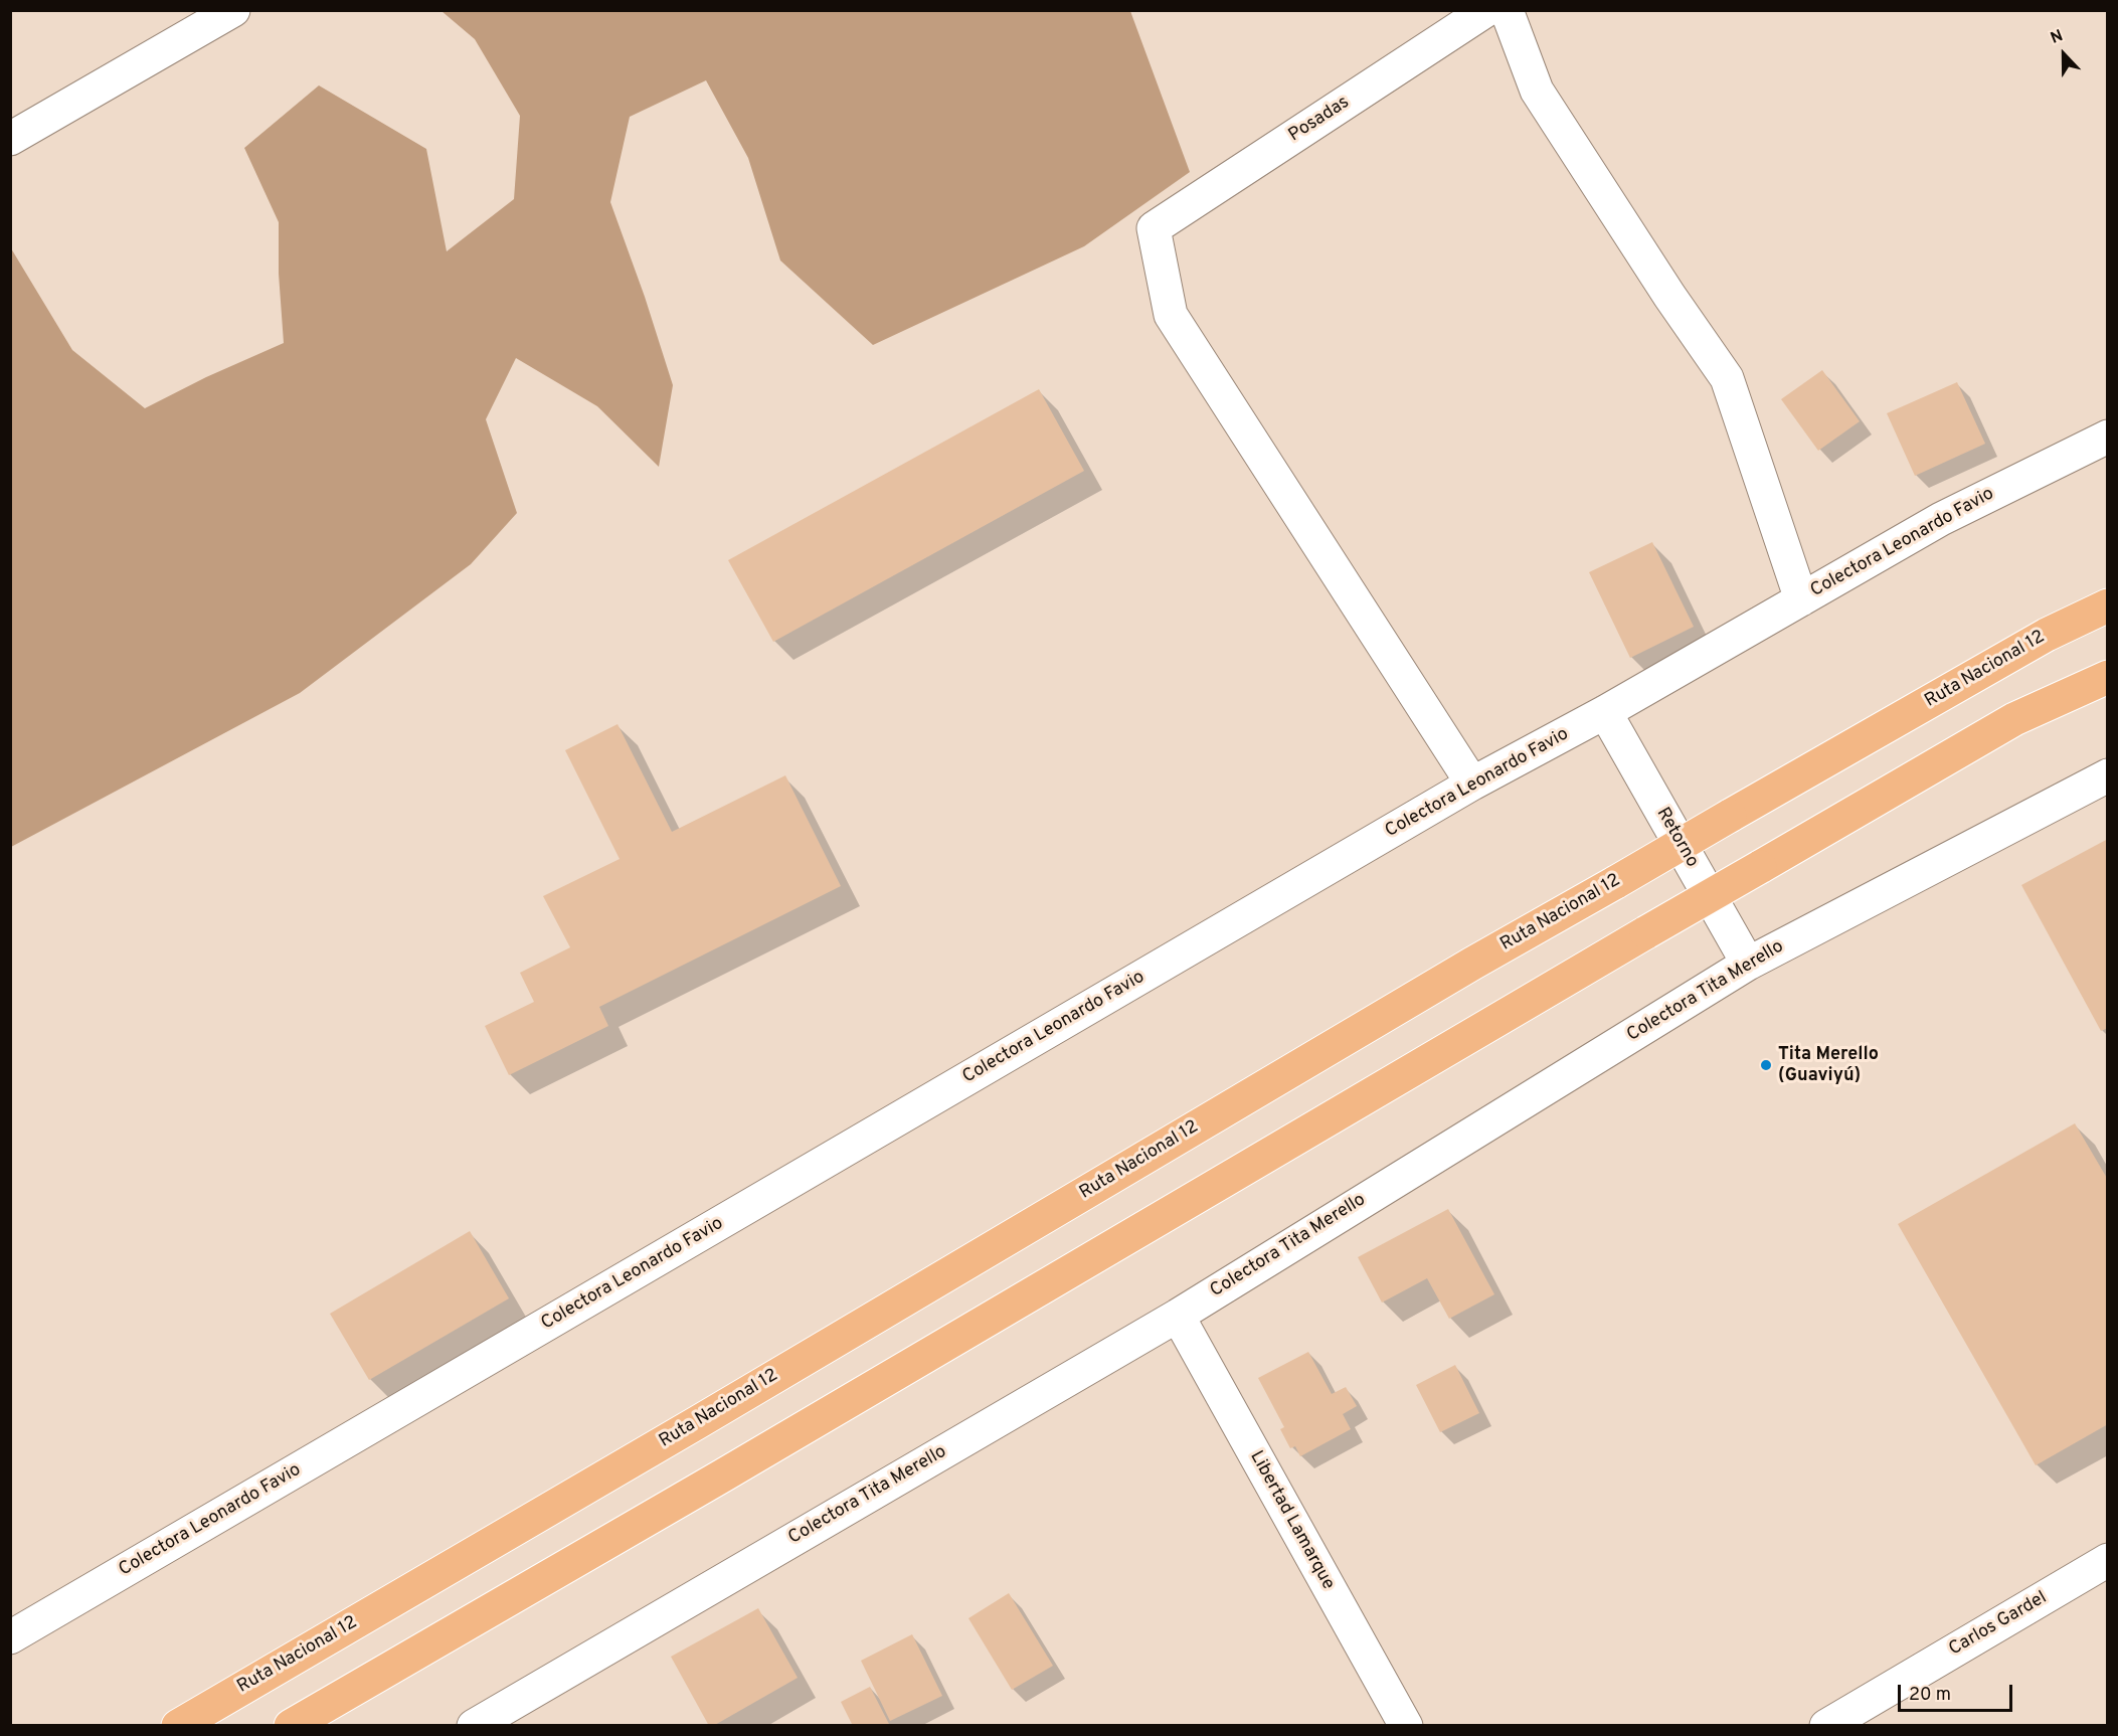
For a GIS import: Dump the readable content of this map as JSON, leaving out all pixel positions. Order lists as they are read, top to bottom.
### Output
{
  "streets": {
    "highway": ["Ruta Nacional 12"],
    "street": [
      "Posadas",
      "Colectora Leonardo Favio",
      "Retorno",
      "Colectora Tita Merello",
      "Libertad Lamarque",
      "Carlos Gardel"
    ]
  },
  "crossings": [
    ["Posadas", "Colectora Leonardo Favio"],
    ["Colectora Leonardo Favio", "Retorno"],
    ["Retorno", "Colectora Tita Merello"],
    ["Colectora Tita Merello", "Libertad Lamarque"]
  ],
  "places": ["Tita Merello (Guaviyú)"],
  "scale_bar": "20 m",
  "north": "top"
}
